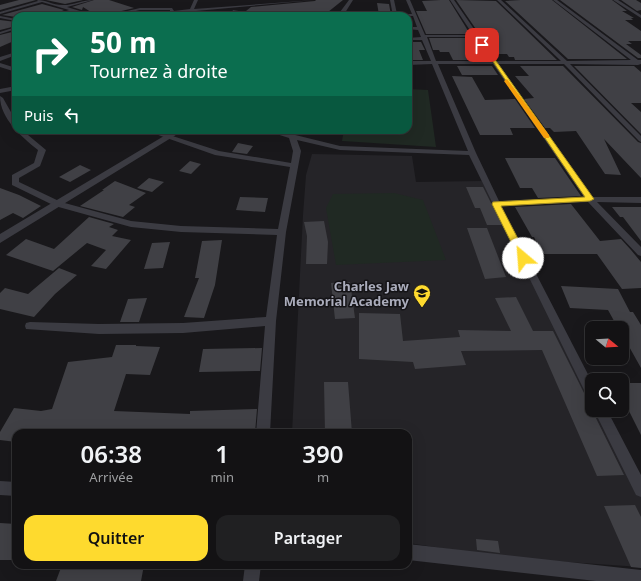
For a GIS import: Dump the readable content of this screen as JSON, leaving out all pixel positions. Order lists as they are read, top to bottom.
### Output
{
  "places": {
    "school or university": ["Charles Jaw Memorial Academy"]
  },
  "north": "right",
  "page": {
    "turn": ["50 m", "Tournez à droite"],
    "then": "Puis",
    "eta": [
      "06:38",
      "Arrivée",
      "1",
      "min",
      "390",
      "m"
    ],
    "buttons": ["Quitter", "Partager"]
  }
}
